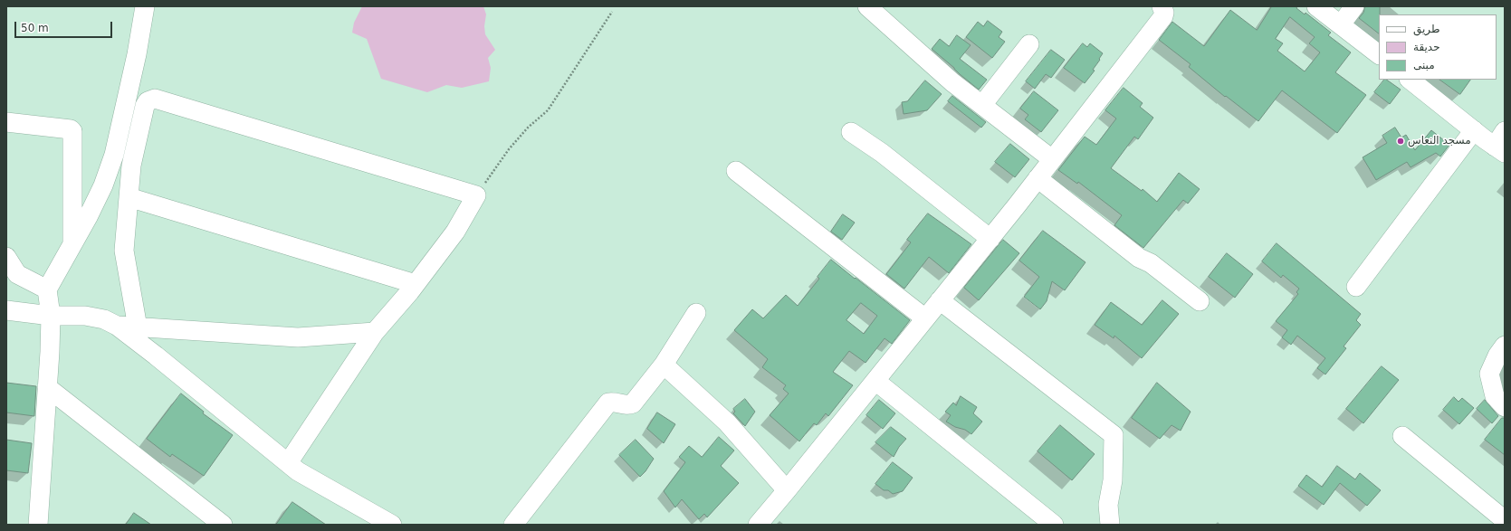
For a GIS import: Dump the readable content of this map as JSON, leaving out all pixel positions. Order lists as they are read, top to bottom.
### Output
{
  "places": ["مسجد النعاس"],
  "legend": ["طريق", "حديقة", "مبنى"],
  "scale_bar": "50 m"
}
